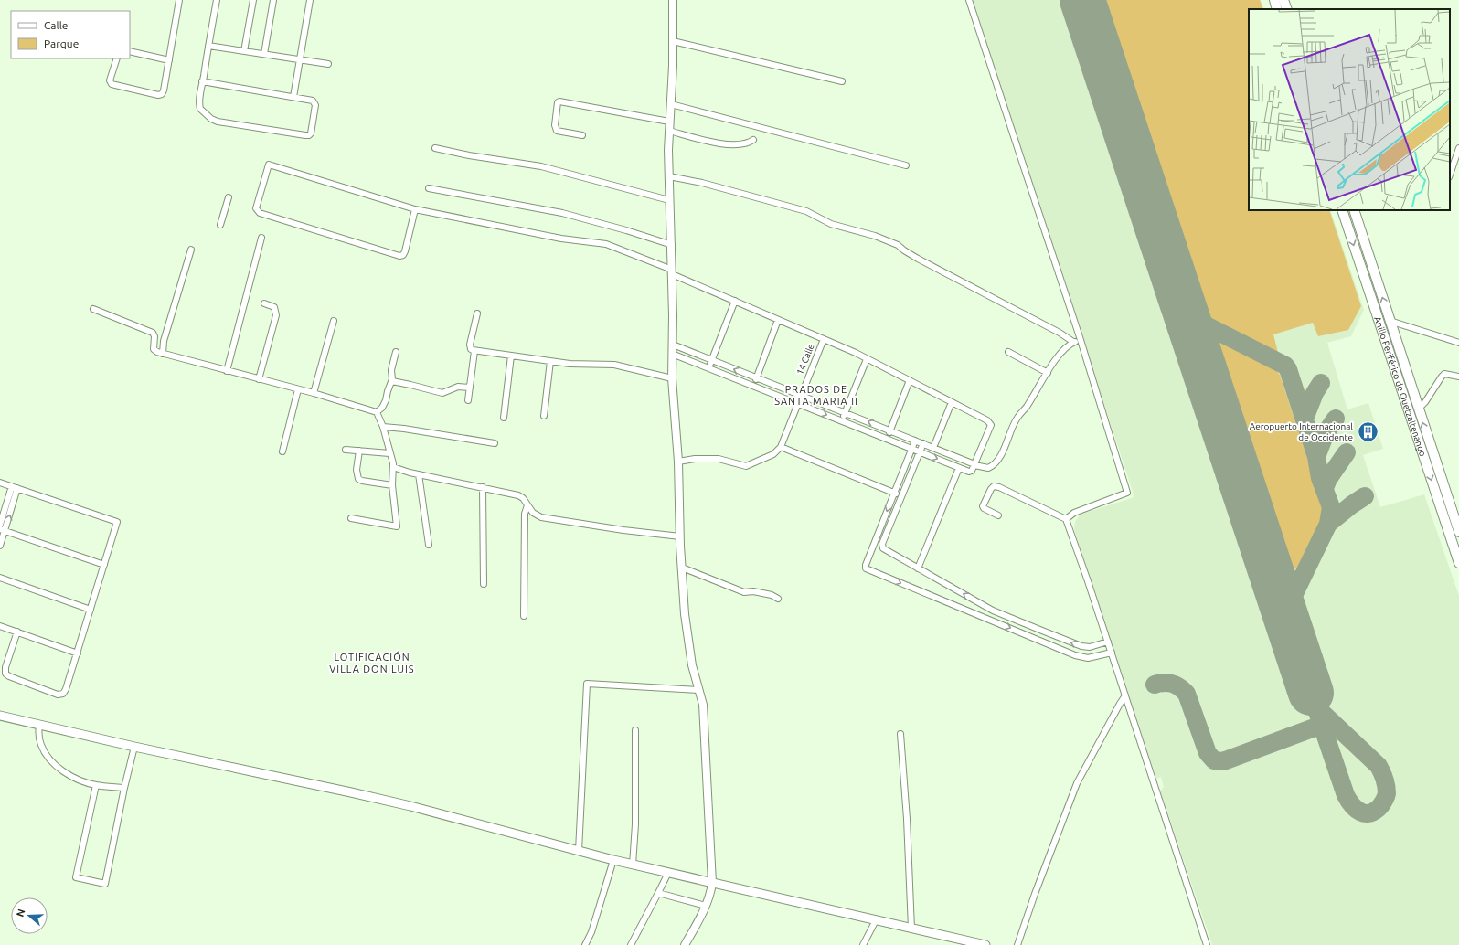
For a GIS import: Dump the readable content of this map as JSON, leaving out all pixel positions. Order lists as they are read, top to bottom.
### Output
{
  "streets": {
    "highway": ["Anillo Periférico de Quetzaltenango"],
    "street": ["14 Calle"]
  },
  "districts": ["PRADOS DE SANTA MARIA II", "LOTIFICACIÓN VILLA DON LUIS"],
  "places": {
    "building": ["Aeropuerto Internacional de Occidente"]
  },
  "legend": ["Calle", "Parque"],
  "north": "left"
}
